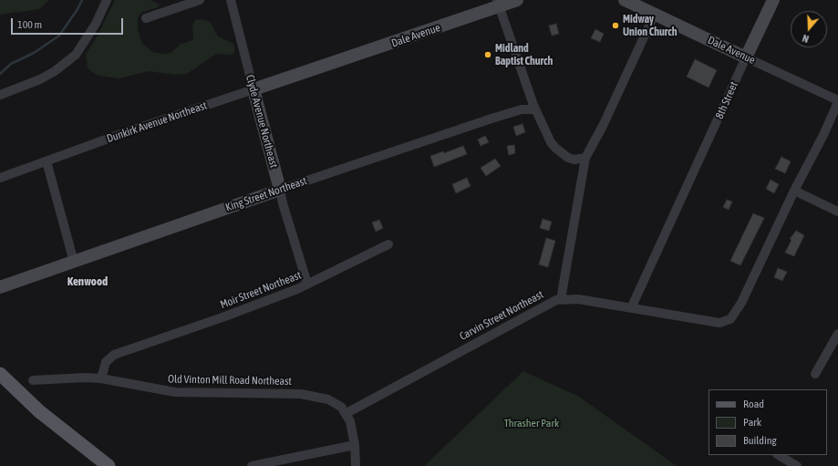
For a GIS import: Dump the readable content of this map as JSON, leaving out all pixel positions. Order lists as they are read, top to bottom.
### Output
{
  "streets": {
    "street": [
      "Dale Avenue",
      "8th Street",
      "Clyde Avenue Northeast",
      "Dunkirk Avenue Northeast",
      "King Street Northeast",
      "Moir Street Northeast",
      "Carvin Street Northeast",
      "Old Vinton Mill Road Northeast"
    ]
  },
  "crossings": [
    ["Dale Avenue", "8th Street"],
    ["Dale Avenue", "Dunkirk Avenue Northeast"],
    ["8th Street", "Carvin Street Northeast"],
    ["Clyde Avenue Northeast", "Dunkirk Avenue Northeast"],
    ["Clyde Avenue Northeast", "King Street Northeast"],
    ["Clyde Avenue Northeast", "Moir Street Northeast"],
    ["Moir Street Northeast", "Old Vinton Mill Road Northeast"],
    ["Carvin Street Northeast", "Old Vinton Mill Road Northeast"]
  ],
  "districts": ["Kenwood"],
  "parks": ["Thrasher Park"],
  "places": ["Midway Union Church", "Midland Baptist Church"],
  "legend": ["Road", "Park", "Building"],
  "scale_bar": "100 m",
  "north": "bottom"
}
